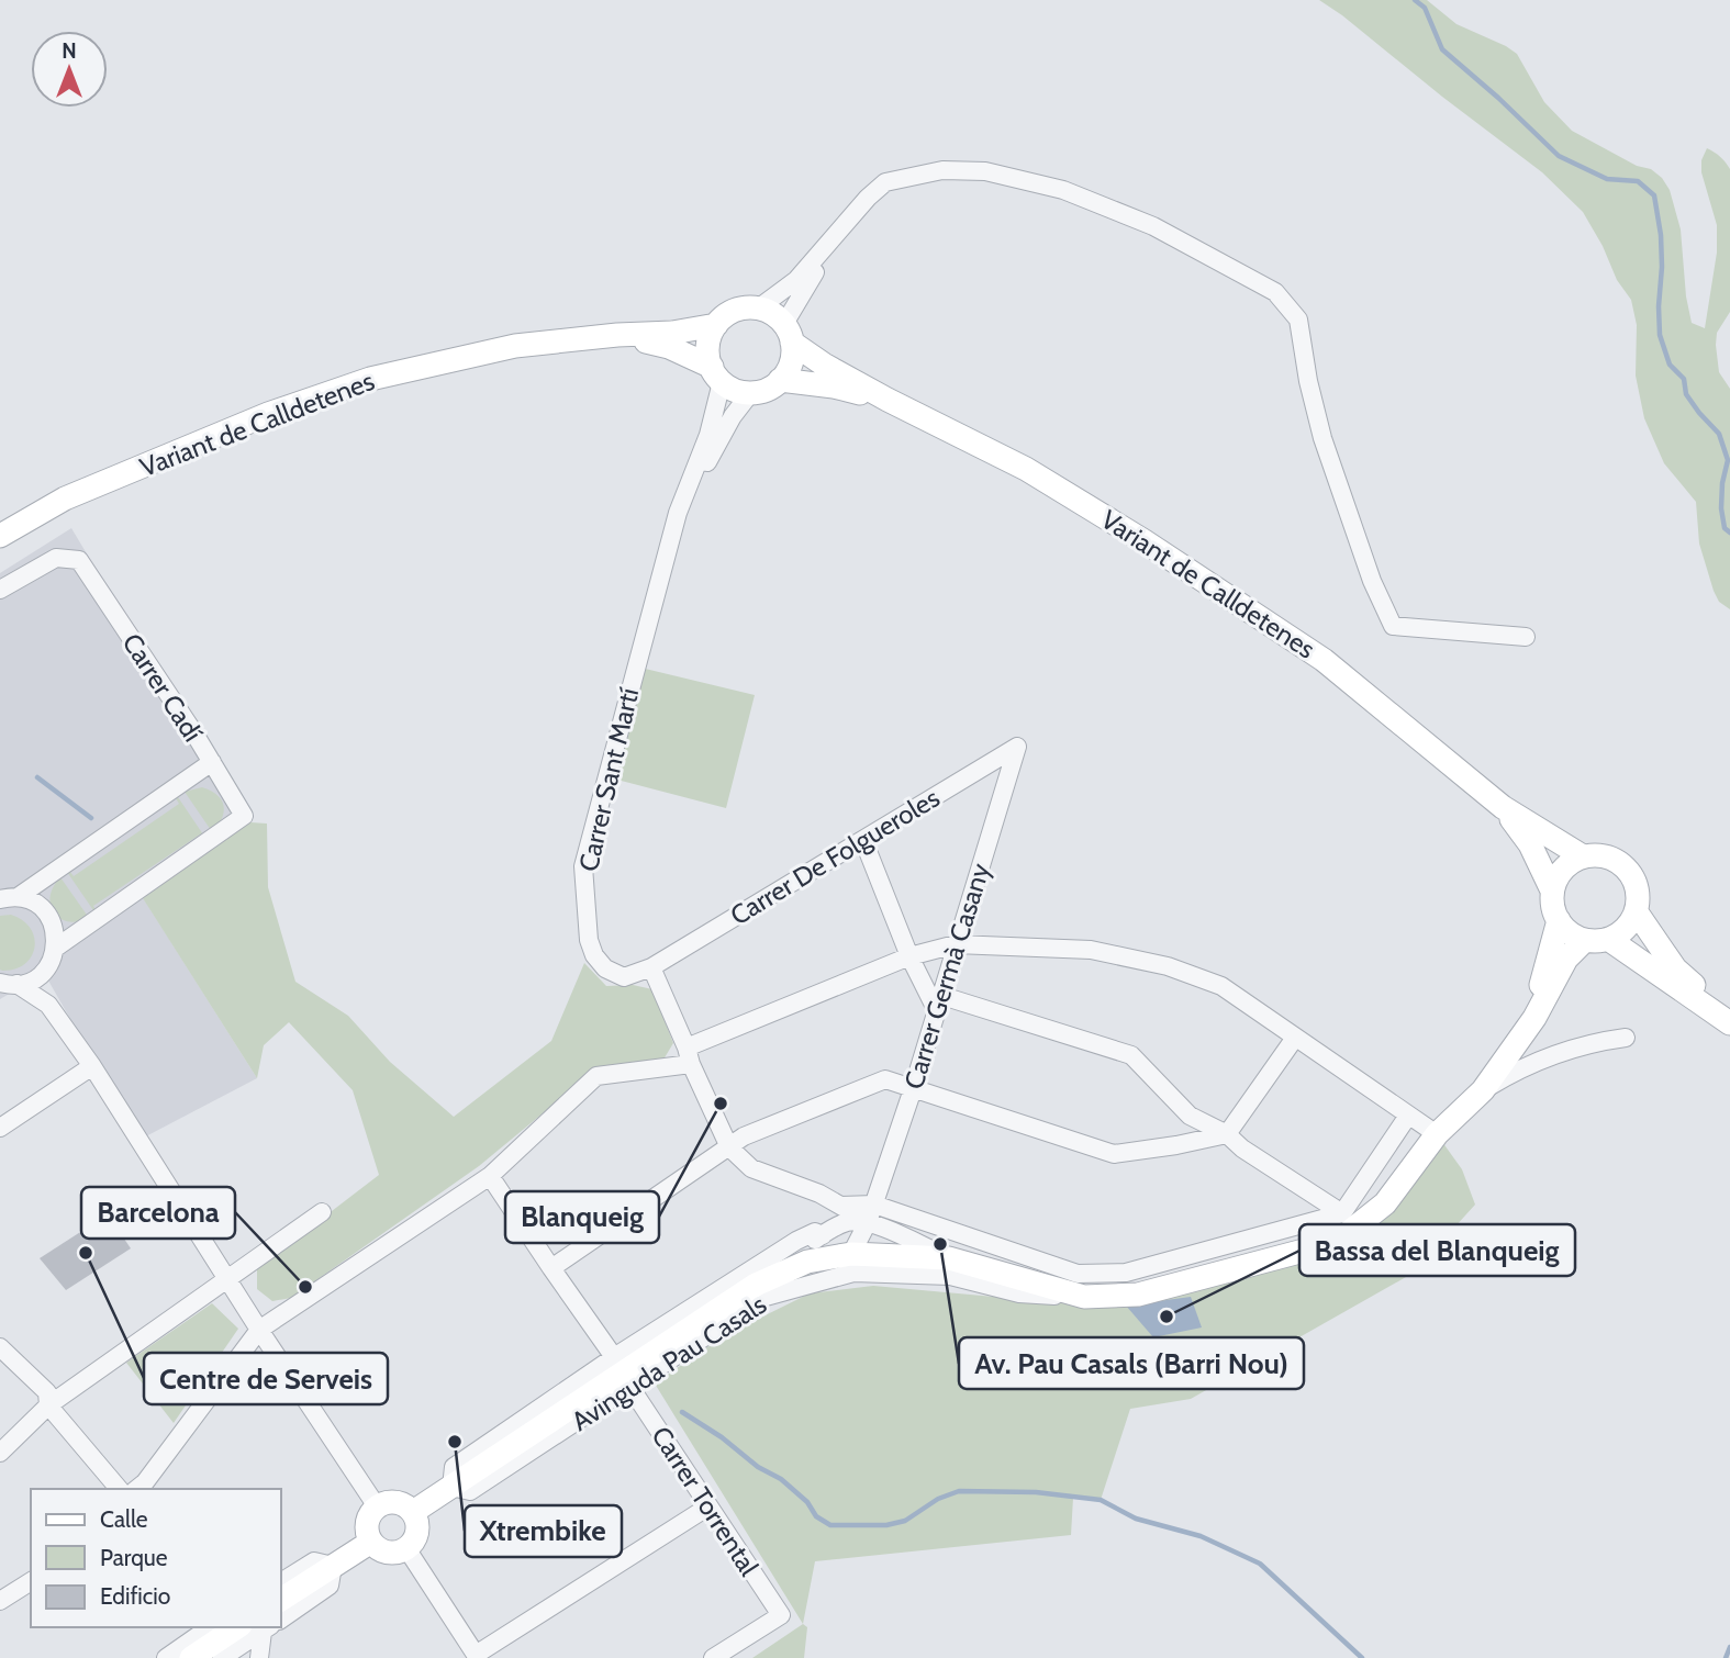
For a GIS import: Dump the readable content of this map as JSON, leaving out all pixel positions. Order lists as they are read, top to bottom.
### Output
{
  "streets": {
    "street": [
      "Variant de Calldetenes",
      "Carrer Cadí",
      "Carrer Sant Martí",
      "Carrer De Folgueroles",
      "Carrer Germà Casany",
      "Avinguda Pau Casals",
      "Carrer Torrental"
    ]
  },
  "crossings": [
    ["Variant de Calldetenes", "Carrer Sant Martí"],
    ["Variant de Calldetenes", "Avinguda Pau Casals"],
    ["Carrer Sant Martí", "Carrer De Folgueroles"],
    ["Carrer De Folgueroles", "Carrer Germà Casany"],
    ["Avinguda Pau Casals", "Carrer Torrental"]
  ],
  "places": [
    "Blanqueig",
    "Av. Pau Casals (Barri Nou)",
    "Centre de Serveis",
    "Barcelona",
    "Bassa del Blanqueig",
    "Xtrembike"
  ],
  "legend": ["Calle", "Parque", "Edificio"],
  "north": "top"
}
